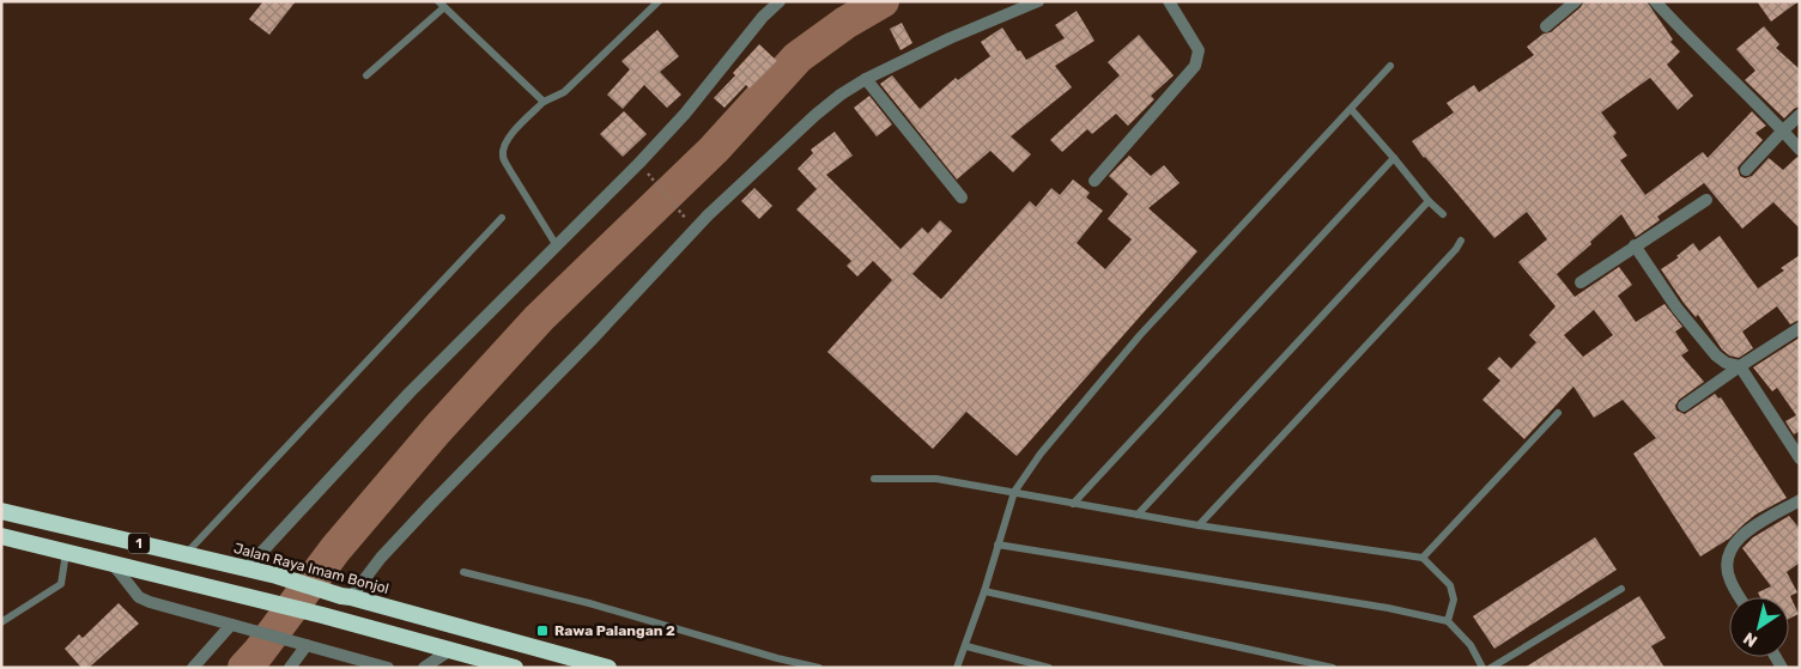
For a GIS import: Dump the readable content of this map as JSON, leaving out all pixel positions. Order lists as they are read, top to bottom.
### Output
{
  "streets": {
    "highway": ["1", "Jalan Raya Imam Bonjol"]
  },
  "places": {
    "transit": ["Rawa Palangan 2"]
  },
  "north": "bottom left"
}
